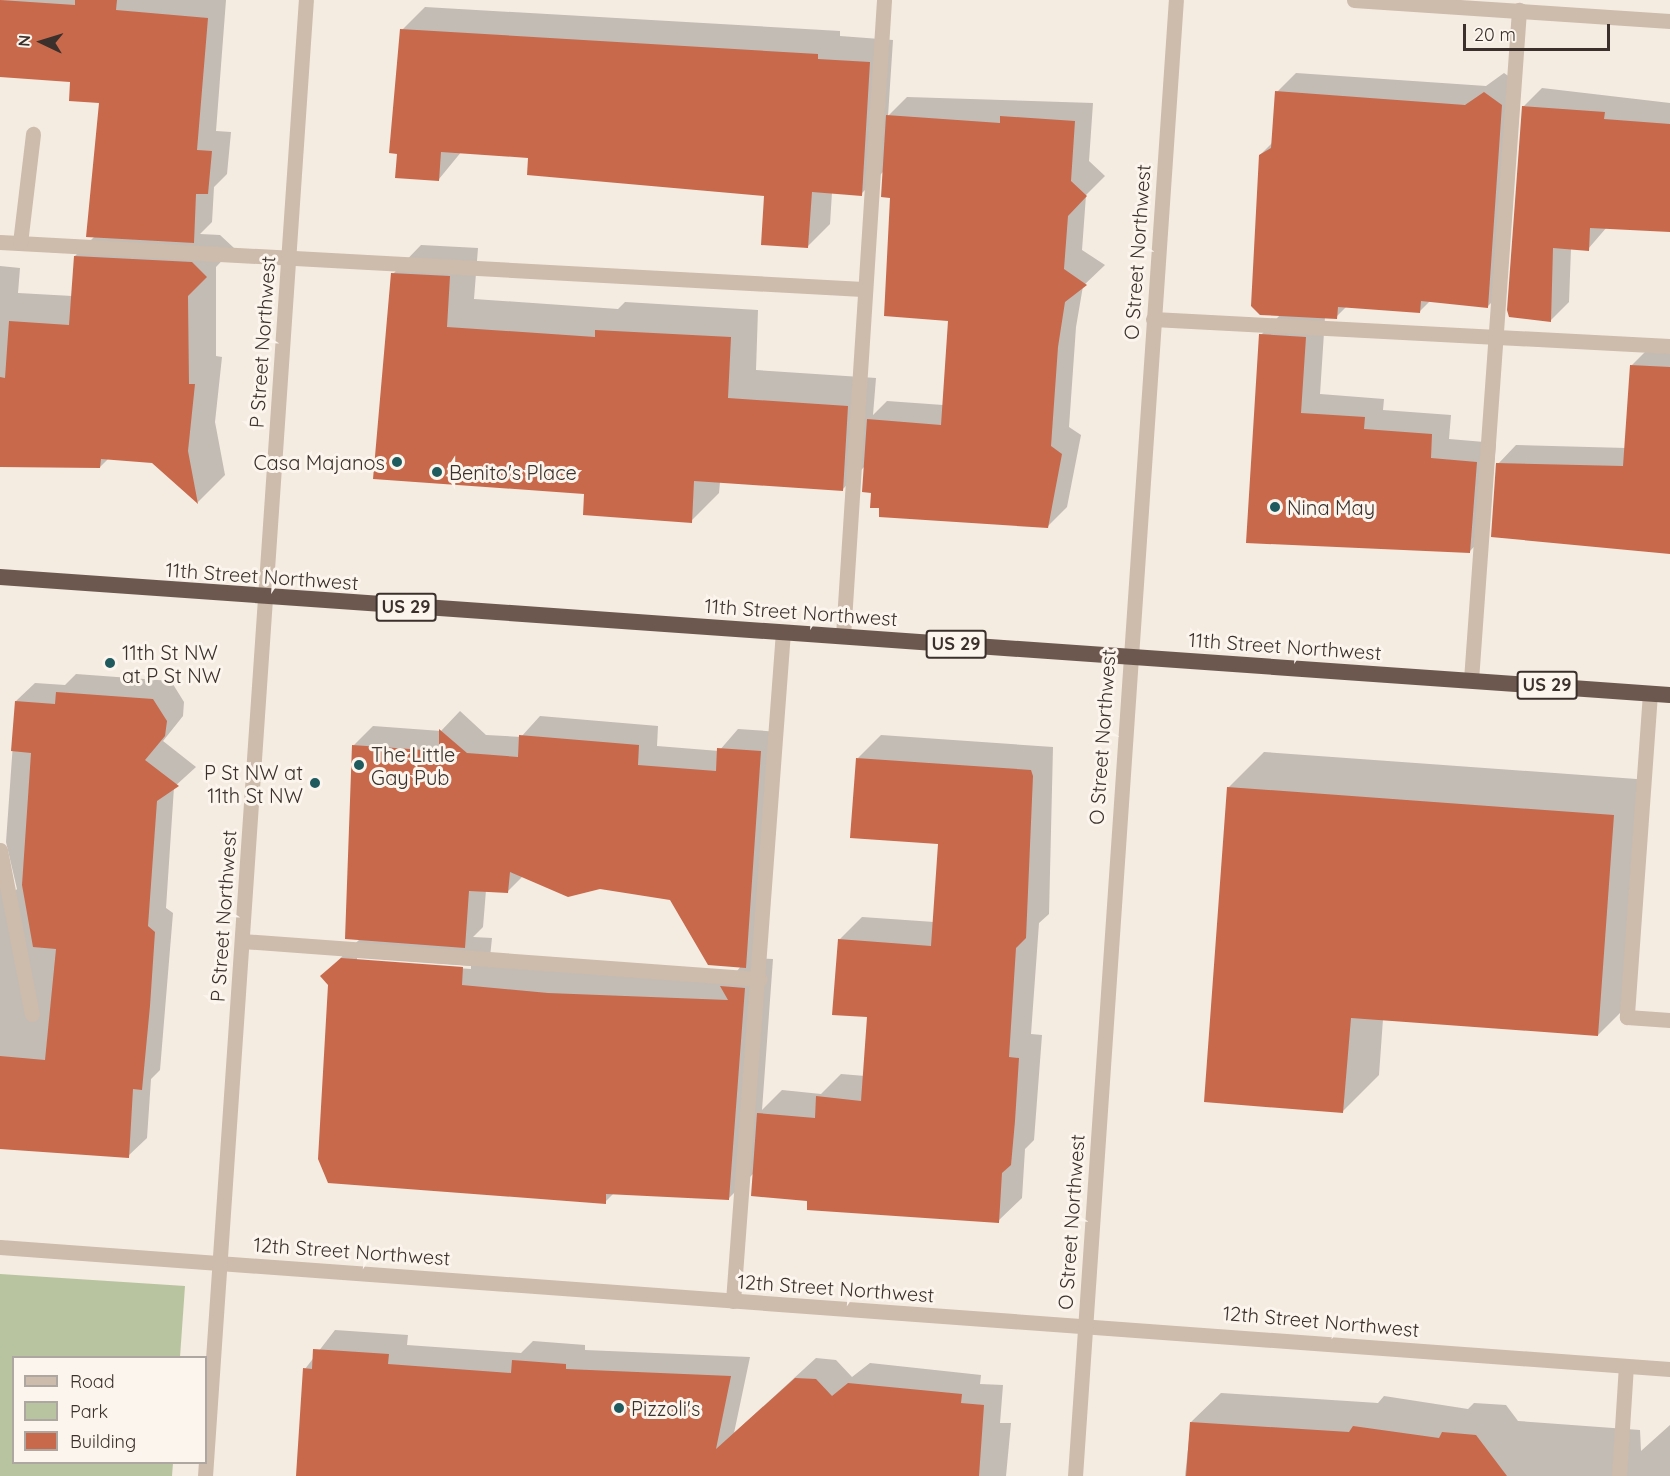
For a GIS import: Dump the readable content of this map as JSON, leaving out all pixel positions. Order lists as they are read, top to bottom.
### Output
{
  "streets": {
    "highway": ["11th Street Northwest", "US 29"],
    "street": ["O Street Northwest", "P Street Northwest", "12th Street Northwest"]
  },
  "crossings": [
    ["O Street Northwest", "11th Street Northwest"],
    ["O Street Northwest", "12th Street Northwest"],
    ["P Street Northwest", "11th Street Northwest"],
    ["P Street Northwest", "12th Street Northwest"]
  ],
  "places": [
    "Casa Majanos",
    "Benito's Place",
    "Nina May",
    "11th St NW at P St NW",
    "The Little Gay Pub",
    "P St NW at 11th St NW",
    "Pizzoli's"
  ],
  "legend": ["Road", "Park", "Building"],
  "scale_bar": "20 m",
  "north": "left"
}
